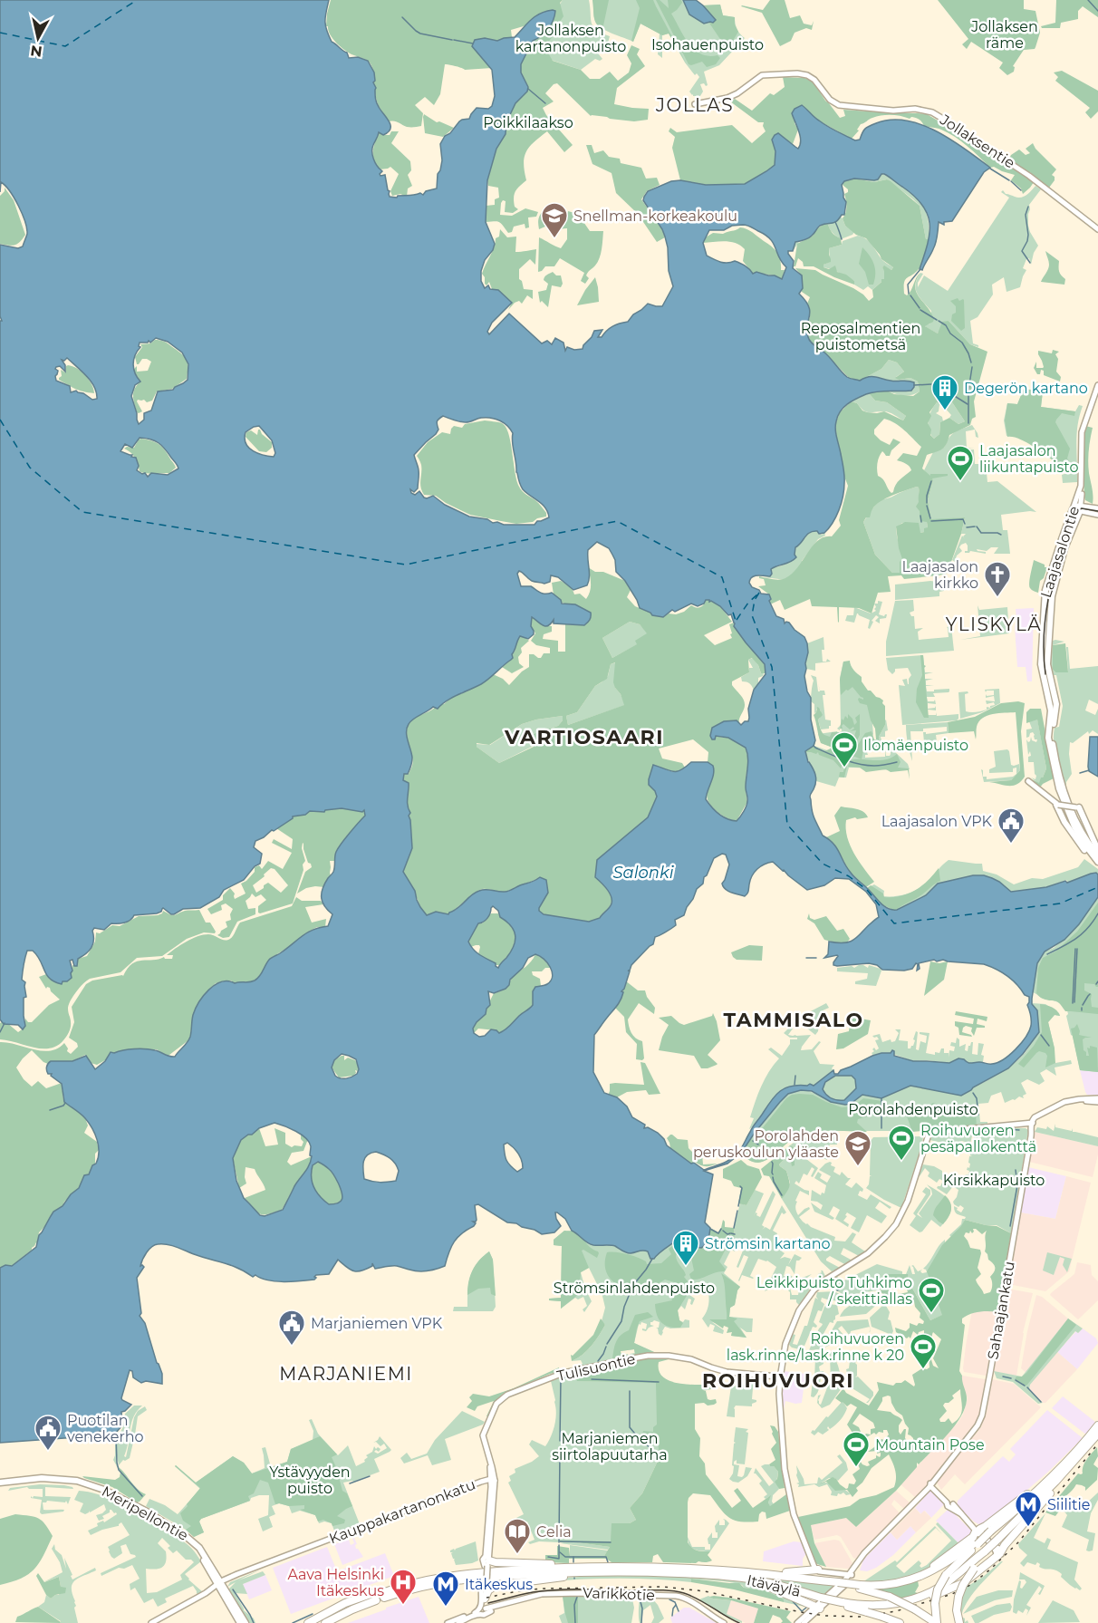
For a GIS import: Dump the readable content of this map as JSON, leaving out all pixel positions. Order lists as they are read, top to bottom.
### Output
{
  "streets": {
    "highway": ["Itäväylä"],
    "main road": [
      "Jollaksentie",
      "Laajasalontie",
      "Sahaajankatu",
      "Tulisuontie",
      "Kauppakartanonkatu",
      "Meripellontie",
      "Varikkotie"
    ]
  },
  "crossings": [
    ["Tulisuontie", "Kauppakartanonkatu"],
    ["Kauppakartanonkatu", "Meripellontie"]
  ],
  "districts": [
    "JOLLAS",
    "YLISKYLÄ",
    "VARTIOSAARI",
    "TAMMISALO",
    "MARJANIEMI",
    "ROIHUVUORI"
  ],
  "water": ["Salonki"],
  "parks": [
    "Jollaksen räme",
    "Jollaksen kartanonpuisto",
    "Isohauenpuisto",
    "Poikkilaakso",
    "Reposalmentien puistometsä",
    "Porolahdenpuisto",
    "Kirsikkapuisto",
    "Strömsinlahdenpuisto",
    "Marjaniemen siirtolapuutarha",
    "Ystävyyden puisto"
  ],
  "places": {
    "school or university": ["Snellman-korkeakoulu", "Porolahden peruskoulun yläaste"],
    "building": ["Degerön kartano", "Strömsin kartano"],
    "sports": [
      "Laajasalon liikuntapuisto",
      "Ilomäenpuisto",
      "Roihuvuoren pesäpallokenttä",
      "Leikkipuisto Tuhkimo / skeittiallas",
      "Roihuvuoren lask.rinne/lask.rinne k 20",
      "Mountain Pose"
    ],
    "church": ["Laajasalon kirkko"],
    "public building": ["Laajasalon VPK", "Marjaniemen VPK", "Puotilan venekerho"],
    "metro station": ["Siilitie", "Itäkeskus"],
    "library": ["Celia"],
    "hospital": ["Aava Helsinki Itäkeskus"]
  },
  "north": "bottom"
}
